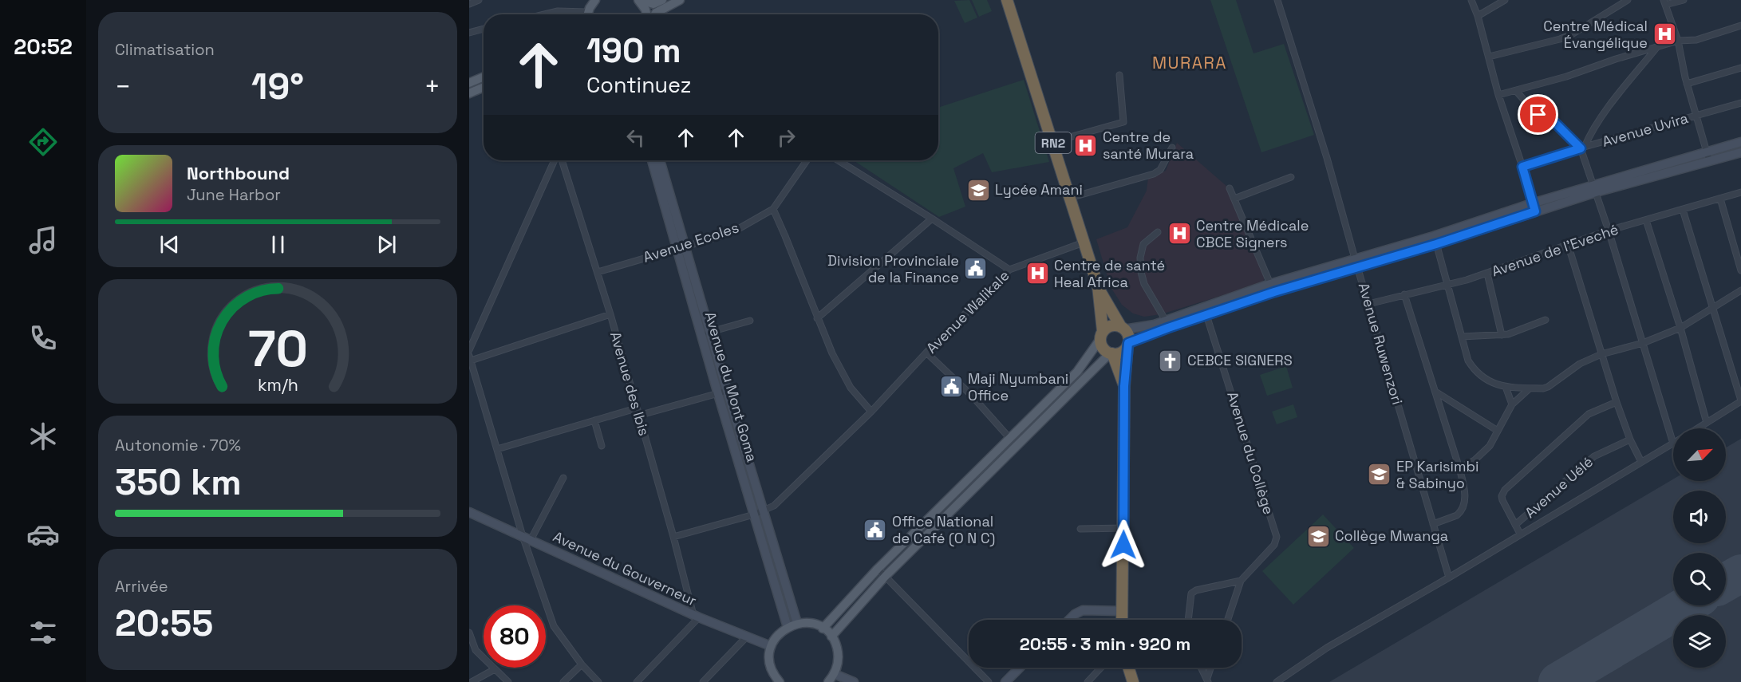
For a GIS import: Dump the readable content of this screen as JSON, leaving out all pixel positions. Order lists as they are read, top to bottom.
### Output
{
  "streets": {
    "highway": ["RN2"],
    "street": [
      "Avenue Uvira",
      "Avenue Ecoles",
      "Avenue de l'Eveché",
      "Avenue Walikale",
      "Avenue Ruwenzori",
      "Avenue des Ibis",
      "Avenue du Mont Goma",
      "Avenue du Collège",
      "Avenue Uélé",
      "Avenue du Gouverneur"
    ]
  },
  "crossings": [
    ["RN2", "Avenue Walikale"],
    ["Avenue Ecoles", "Avenue des Ibis"],
    ["Avenue de l'Eveché", "Avenue Ruwenzori"],
    ["Avenue Walikale", "Avenue des Ibis"],
    ["Avenue Walikale", "Avenue du Mont Goma"],
    ["Avenue des Ibis", "Avenue du Gouverneur"]
  ],
  "districts": ["MURARA"],
  "places": {
    "hospital": [
      "Centre Médical Évangélique",
      "Centre de santé Murara",
      "Centre Médicale CBCE Signers",
      "Centre de santé Heal Africa"
    ],
    "school or university": ["Lycée Amani", "EP Karisimbi & Sabinyo", "Collège Mwanga"],
    "public building": ["Division Provinciale de la Finance", "Maji Nyumbani Office", "Office National de Café (O N C)"],
    "church": ["CEBCE SIGNERS"]
  },
  "north": "top right",
  "page": {
    "tabs": "20:52",
    "tile": [
      "Climatisation",
      ["Autonomie · 70%", "350 km"],
      ["Arrivée", "20:55"]
    ],
    "turn": ["190 m", "Continuez"],
    "heat": ["−", "19°", "+"],
    "song": ["Northbound", "June Harbor"],
    "limit": "80",
    "trip": "20:55 · 3 min · 920 m",
    "gauge": ["70", "km/h"]
  }
}
